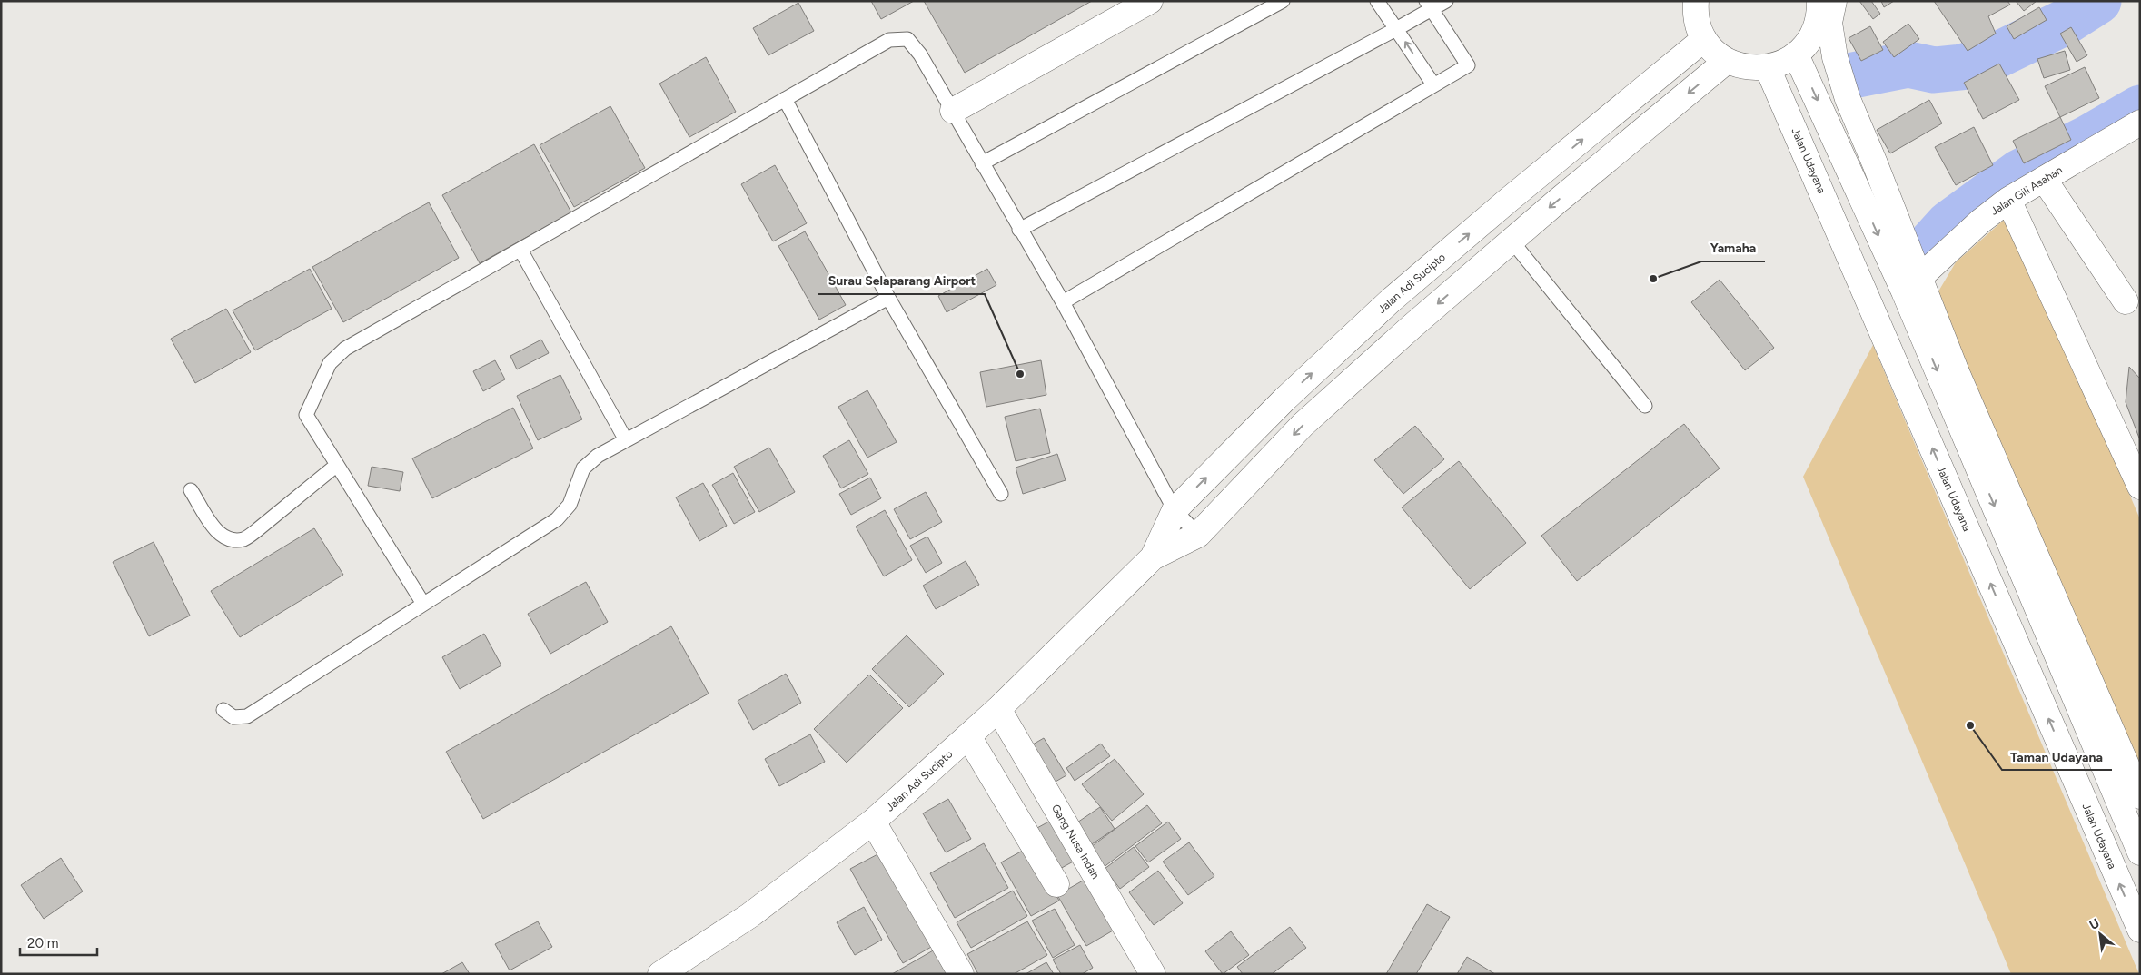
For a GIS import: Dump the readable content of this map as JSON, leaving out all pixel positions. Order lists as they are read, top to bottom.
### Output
{
  "streets": {
    "main road": [
      "Jalan Udayana",
      "Jalan Gili Asahan",
      "Jalan Adi Sucipto",
      "Gang Nusa Indah"
    ]
  },
  "crossings": [
    ["Jalan Adi Sucipto", "Gang Nusa Indah"]
  ],
  "places": ["Yamaha", "Surau Selaparang Airport", "Taman Udayana"],
  "scale_bar": "20 m",
  "north": "top left"
}
